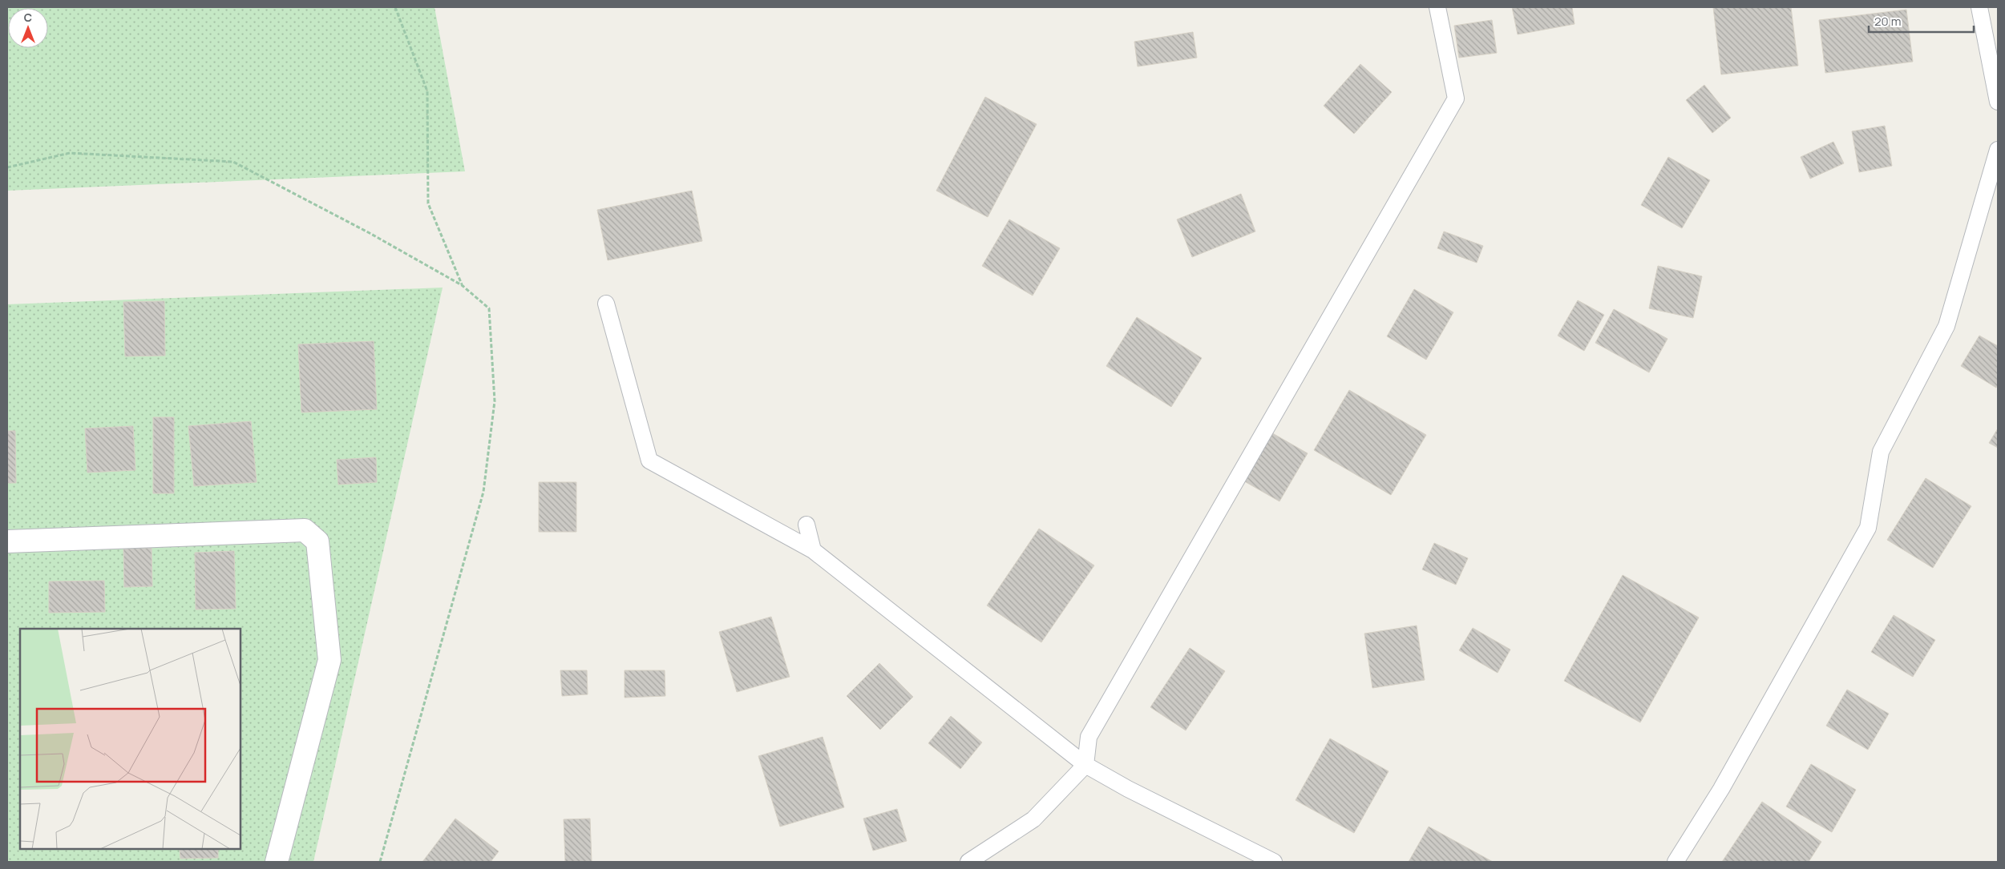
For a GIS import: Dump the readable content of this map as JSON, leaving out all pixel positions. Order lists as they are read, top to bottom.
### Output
{
  "scale_bar": "20 m",
  "north": "top"
}
